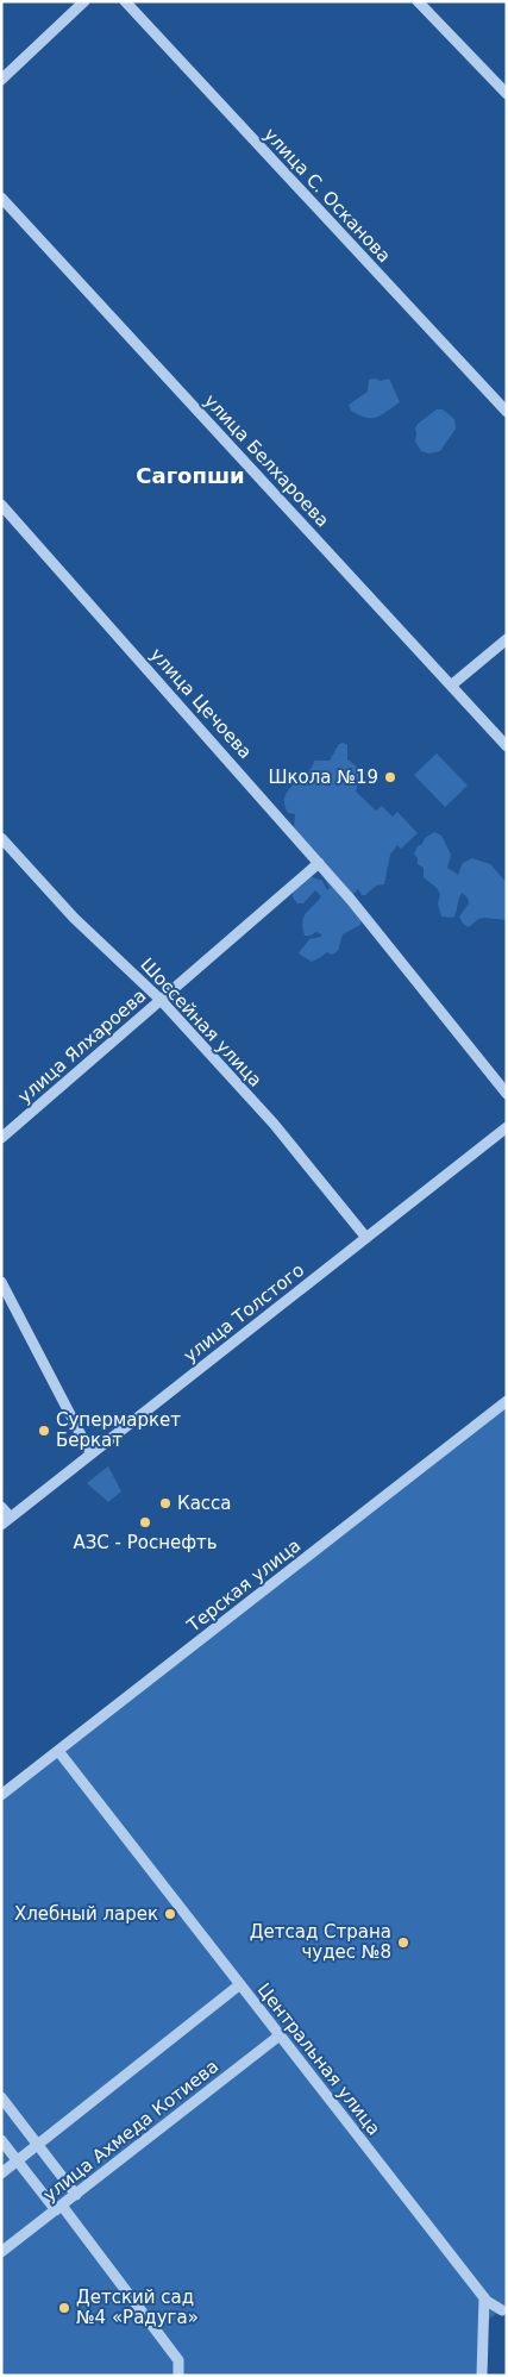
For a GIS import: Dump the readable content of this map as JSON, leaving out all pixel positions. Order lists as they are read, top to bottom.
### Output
{
  "streets": {
    "street": [
      "улица С. Осканова",
      "улица Белхароева",
      "улица Цечоева",
      "Шоссейная улица",
      "улица Ялхароева",
      "улица Толстого",
      "Терская улица",
      "Центральная улица",
      "улица Ахмеда Котиева"
    ]
  },
  "crossings": [
    ["улица Цечоева", "улица Ялхароева"],
    ["Шоссейная улица", "улица Ялхароева"],
    ["Шоссейная улица", "улица Толстого"],
    ["Терская улица", "Центральная улица"],
    ["Центральная улица", "улица Ахмеда Котиева"]
  ],
  "districts": ["Сагопши"],
  "places": [
    "Школа №19",
    "Супермаркет Беркат",
    "Касса",
    "АЗС - Роснефть",
    "Хлебный ларек",
    "Детсад Страна чудес №8",
    "Детский сад №4 «Радуга»"
  ]
}
